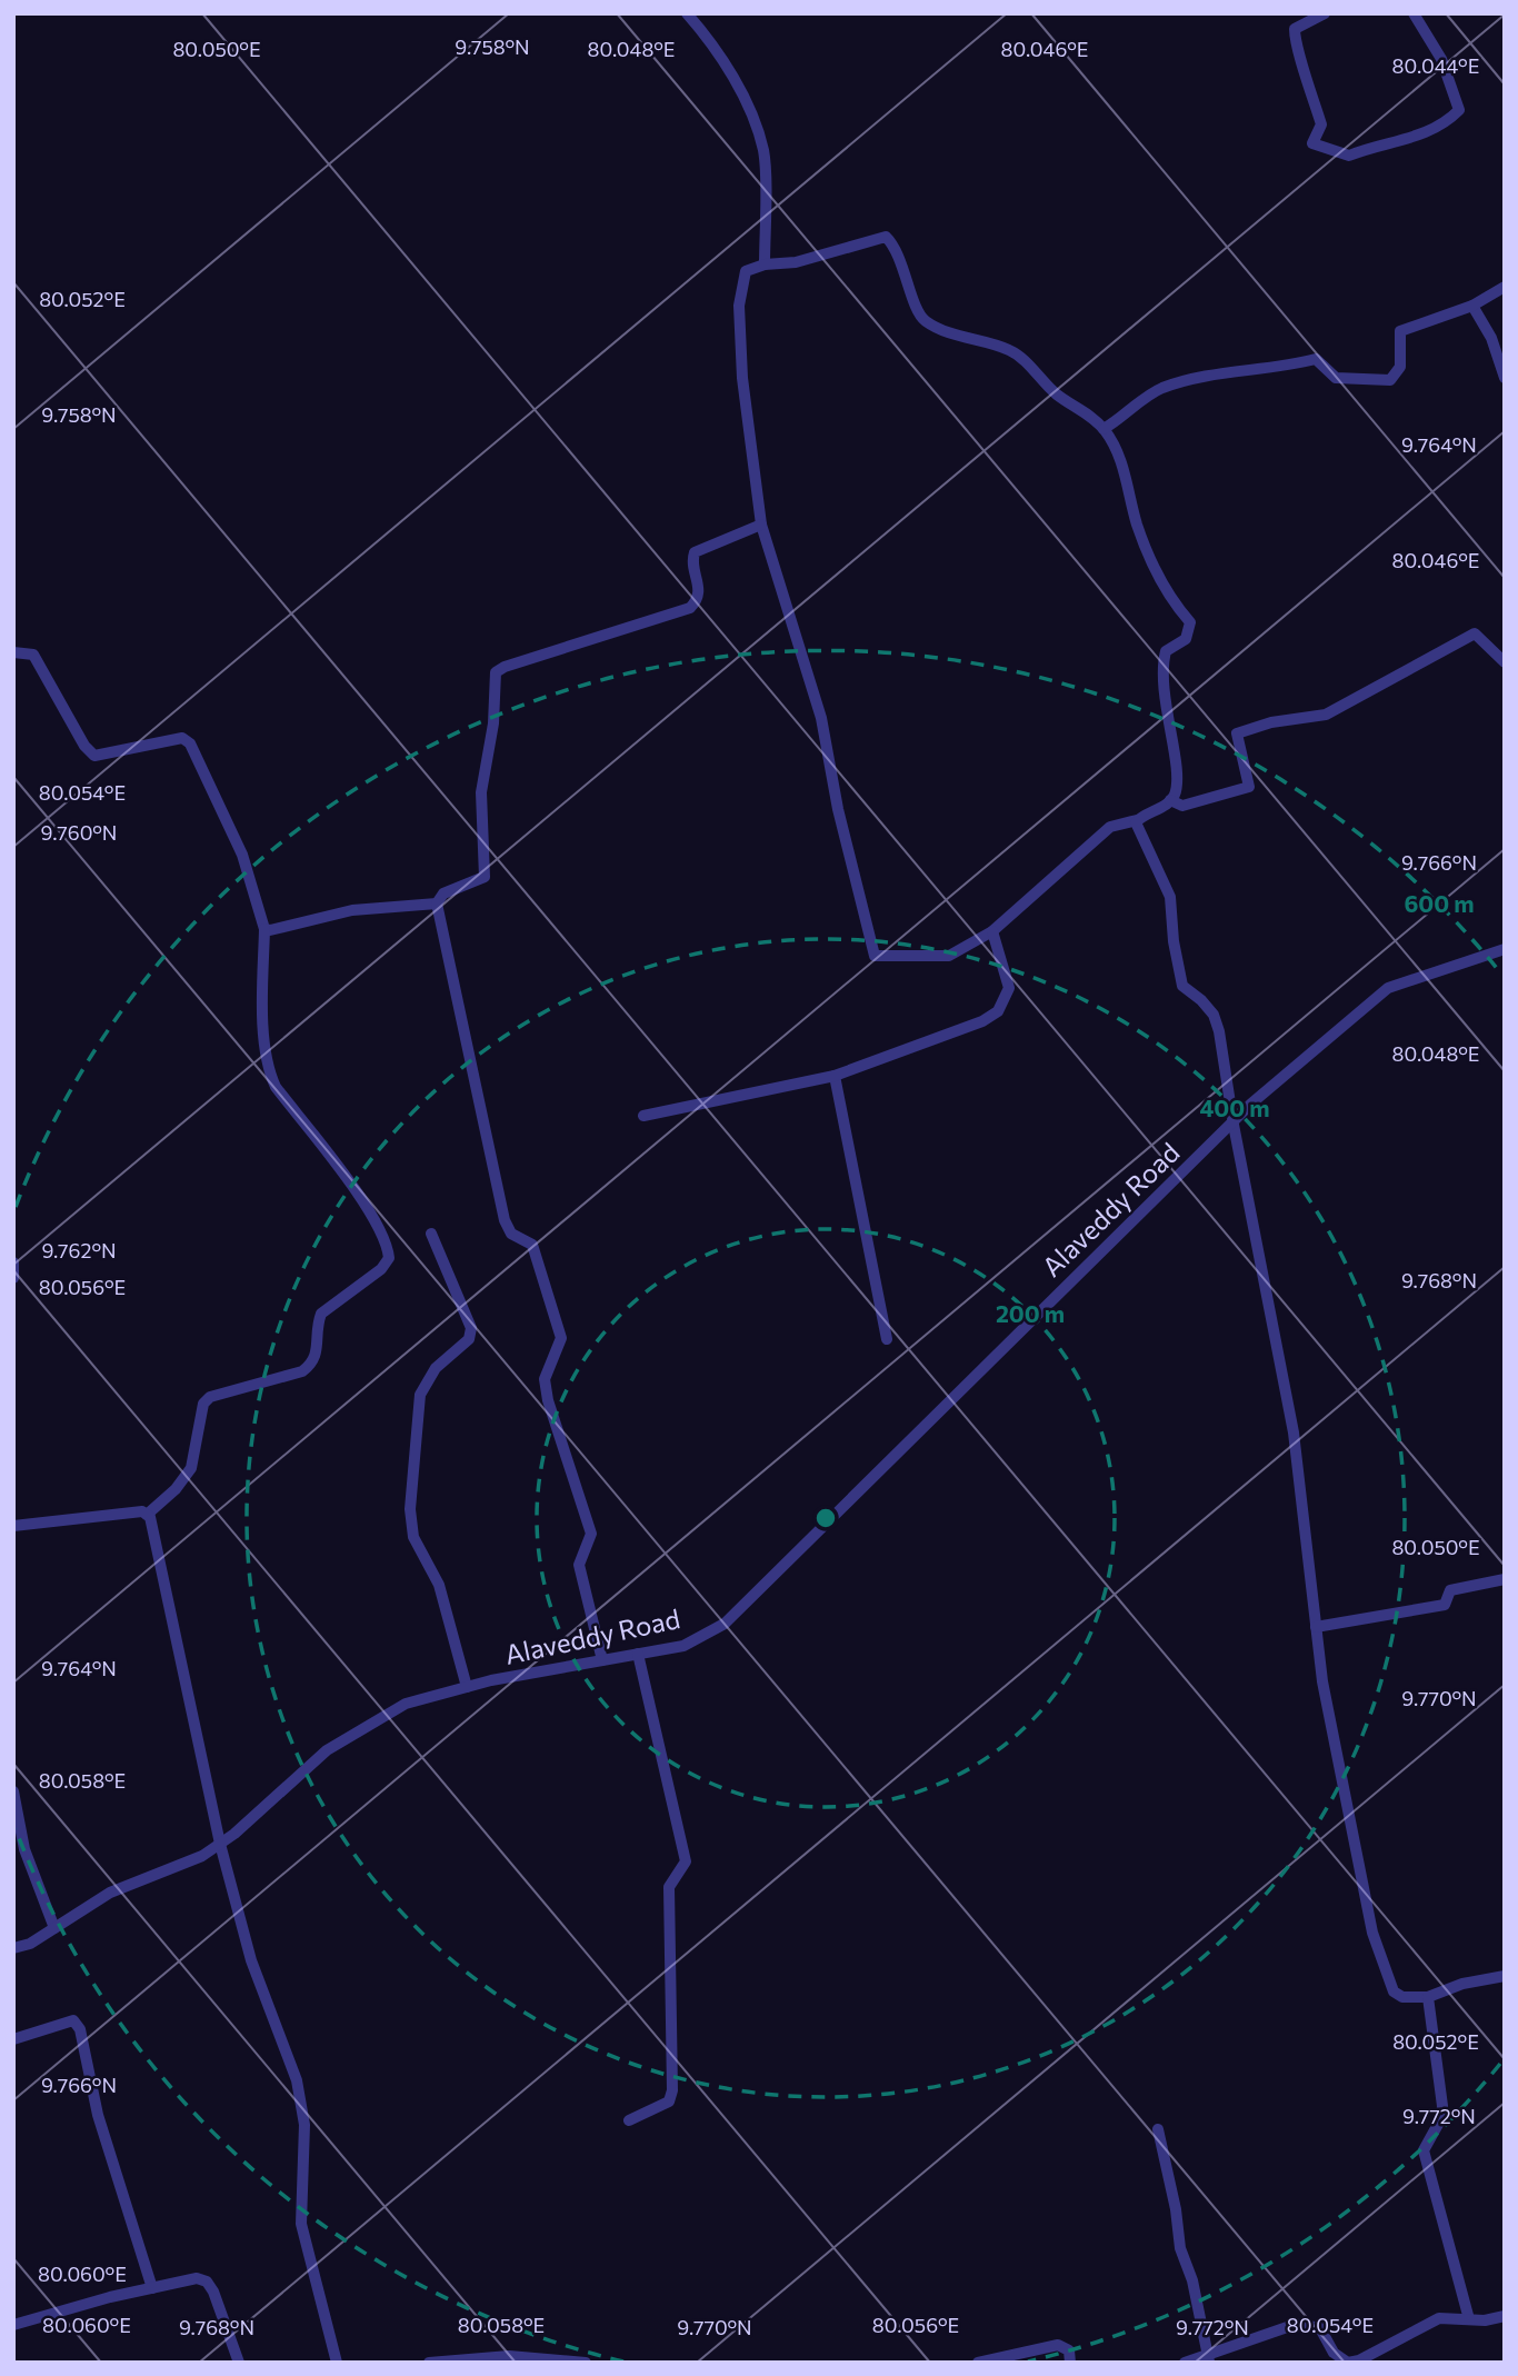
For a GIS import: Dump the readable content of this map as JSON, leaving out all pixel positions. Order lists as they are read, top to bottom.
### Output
{
  "streets": {
    "street": ["Alaveddy Road"]
  },
  "coordinates": [
    "9.758°N",
    "80.046°E",
    "80.050°E",
    "80.048°E",
    "80.044°E",
    "80.052°E",
    "9.764°N",
    "80.054°E",
    "9.760°N",
    "9.766°N",
    "9.762°N",
    "9.768°N",
    "80.056°E",
    "9.770°N",
    "80.058°E",
    "9.772°N",
    "80.060°E"
  ],
  "rings": ["600 m", "400 m", "200 m"]
}
